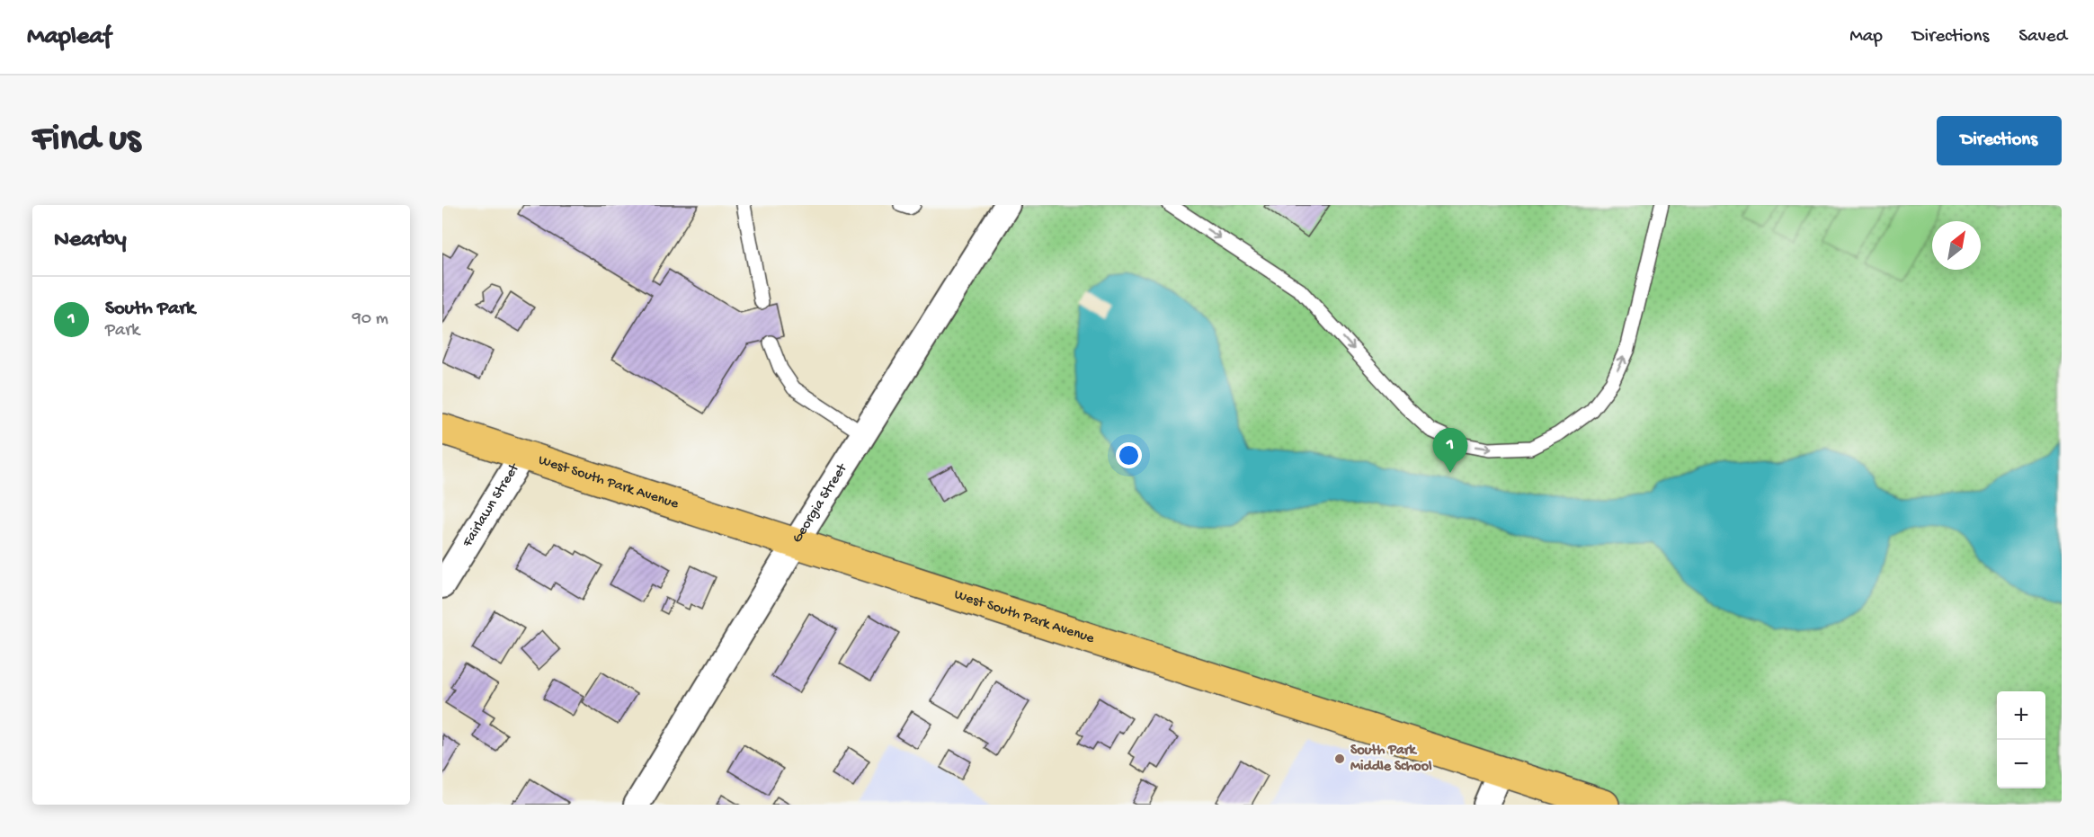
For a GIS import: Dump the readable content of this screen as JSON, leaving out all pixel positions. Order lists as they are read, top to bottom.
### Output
{
  "streets": {
    "main road": ["West South Park Avenue"],
    "street": ["Georgia Street", "Fairlawn Street"]
  },
  "crossings": [
    ["West South Park Avenue", "Georgia Street"],
    ["West South Park Avenue", "Fairlawn Street"]
  ],
  "places": ["South Park Middle School"],
  "north": "top right",
  "page": {
    "header": "Mapleaf",
    "nav": ["Map", "Directions", "Saved"],
    "buttons": "Directions",
    "title": "Find us",
    "heading": "Nearby",
    "list": [
      {
        "mark": "1",
        "name": "South Park",
        "note": "Park",
        "value": "90 m"
      }
    ],
    "pins": "1",
    "map_buttons": ["+", "−"]
  }
}
